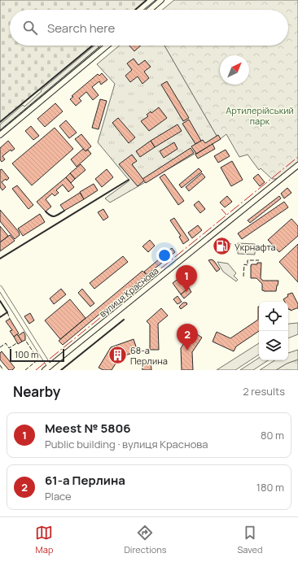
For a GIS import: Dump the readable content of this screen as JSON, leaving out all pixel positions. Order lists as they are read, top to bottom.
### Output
{
  "streets": {
    "main road": ["вулиця Краснова"]
  },
  "parks": ["Артилерійський парк"],
  "places": {
    "fuel station": ["Укрнафта"],
    "building": ["68-а Перлина"]
  },
  "scale_bar": "100 m",
  "north": "top right",
  "page": {
    "search": "Search here",
    "pins": ["1", "2"],
    "scale": "100 m",
    "heading": ["Nearby", "2 results"],
    "list": [
      {
        "mark": "1",
        "name": "Meest № 5806",
        "note": "Public building · вулиця Краснова",
        "value": "80 m"
      },
      {
        "mark": "2",
        "name": "61-а Перлина",
        "note": "Place",
        "value": "180 m"
      }
    ],
    "nav": ["Map", "Directions", "Saved"]
  }
}
